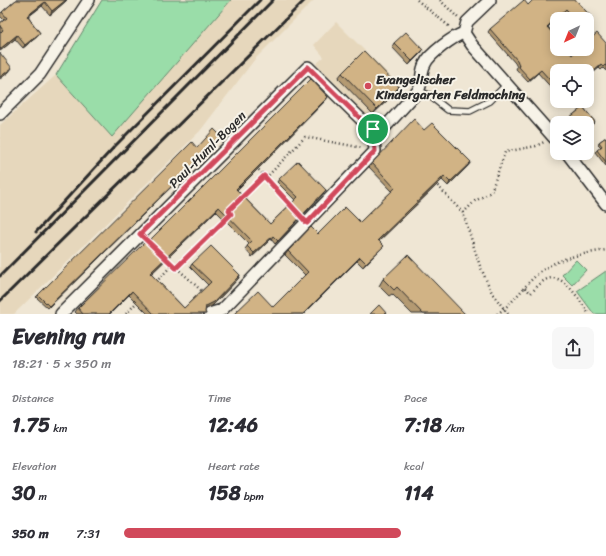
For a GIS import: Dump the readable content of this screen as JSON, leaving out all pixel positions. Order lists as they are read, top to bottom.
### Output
{
  "streets": {
    "street": ["Paul-Huml-Bogen"]
  },
  "places": ["Evangelischer Kindergarten Feldmoching"],
  "north": "bottom left",
  "page": {
    "heading": ["Evening run", "18:21 · 5 × 350 m"],
    "stats": [
      ["Distance", "1.75 km"],
      ["Time", "12:46"],
      ["Pace", "7:18 /km"],
      ["Elevation", "30 m"],
      ["Heart rate", "158 bpm"],
      ["kcal", "114"]
    ],
    "list": [
      {
        "name": "350 m",
        "note": "7:31"
      }
    ]
  }
}
